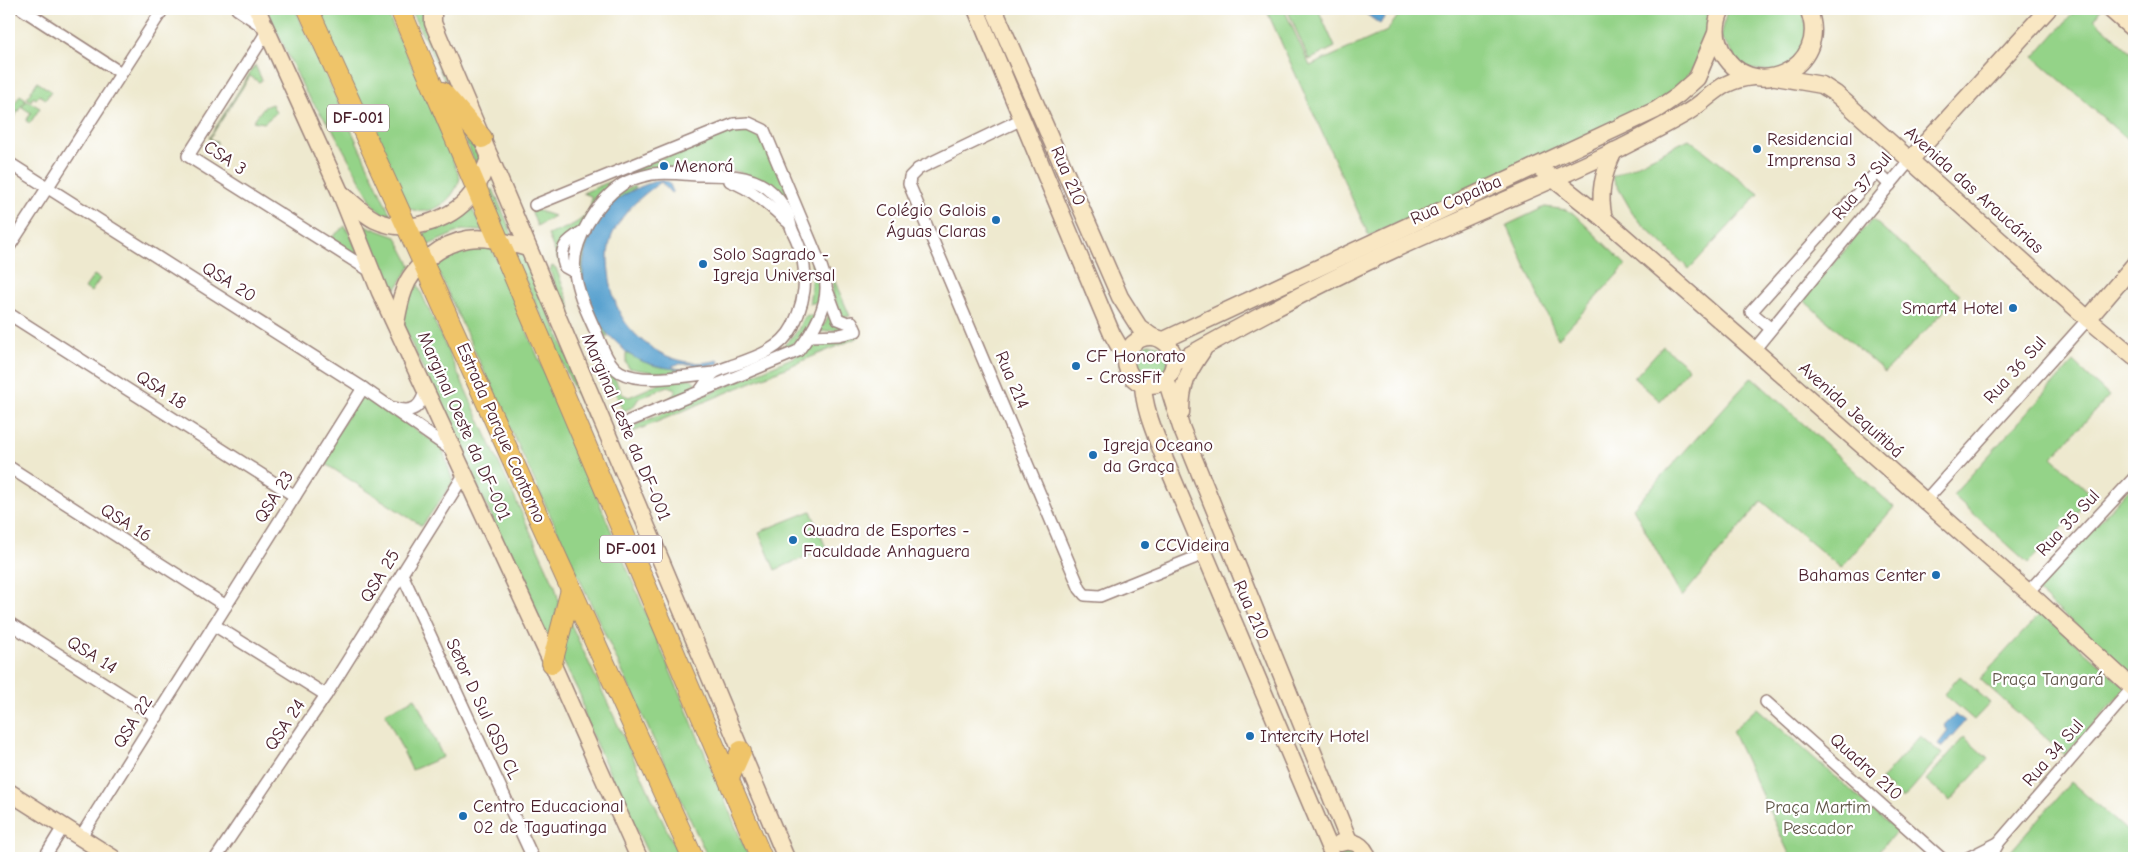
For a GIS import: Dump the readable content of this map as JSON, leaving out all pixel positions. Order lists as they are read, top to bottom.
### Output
{
  "streets": {
    "highway": ["DF-001", "Estrada Parque Contorno"],
    "main road": [
      "Rua 210",
      "Rua 37 Sul",
      "Avenida das Araucárias",
      "Rua Copaíba",
      "Rua 36 Sul",
      "Avenida Jequitibá",
      "Marginal Oeste da DF-001",
      "Marginal Leste da DF-001"
    ],
    "street": [
      "CSA 3",
      "QSA 20",
      "Rua 214",
      "QSA 18",
      "QSA 23",
      "QSA 16",
      "Rua 35 Sul",
      "QSA 25",
      "QSA 14",
      "Setor D Sul QSD CL",
      "QSA 22",
      "QSA 24",
      "Rua 34 Sul",
      "Quadra 210"
    ]
  },
  "crossings": [
    ["CSA 3", "Marginal Oeste da DF-001"],
    ["Rua 210", "Rua Copaíba"],
    ["Rua 210", "Rua 214"],
    ["Rua 37 Sul", "Avenida das Araucárias"],
    ["Rua 37 Sul", "Avenida Jequitibá"],
    ["Avenida das Araucárias", "Rua Copaíba"],
    ["Avenida das Araucárias", "Rua 36 Sul"],
    ["Rua Copaíba", "Avenida Jequitibá"],
    ["QSA 20", "Marginal Oeste da DF-001"],
    ["QSA 20", "QSA 23"],
    ["Rua 36 Sul", "Avenida Jequitibá"],
    ["QSA 18", "QSA 23"],
    ["Avenida Jequitibá", "Rua 35 Sul"],
    ["Avenida Jequitibá", "Rua 34 Sul"],
    ["Marginal Oeste da DF-001", "QSA 25"],
    ["QSA 23", "QSA 16"],
    ["QSA 23", "QSA 22"],
    ["QSA 23", "QSA 24"],
    ["QSA 25", "Setor D Sul QSD CL"],
    ["QSA 25", "QSA 24"],
    ["QSA 14", "QSA 22"],
    ["QSA 22", "QSA 24"]
  ],
  "parks": ["Praça Tangará", "Praça Martim Pescador"],
  "places": [
    "Residencial Imprensa 3",
    "Menorá",
    "Colégio Galois Águas Claras",
    "Solo Sagrado - Igreja Universal",
    "Smart4 Hotel",
    "CF Honorato - CrossFit",
    "Igreja Oceano da Graça",
    "Quadra de Esportes - Faculdade Anhaguera",
    "CCVideira",
    "Bahamas Center",
    "Intercity Hotel",
    "Centro Educacional 02 de Taguatinga"
  ]
}
